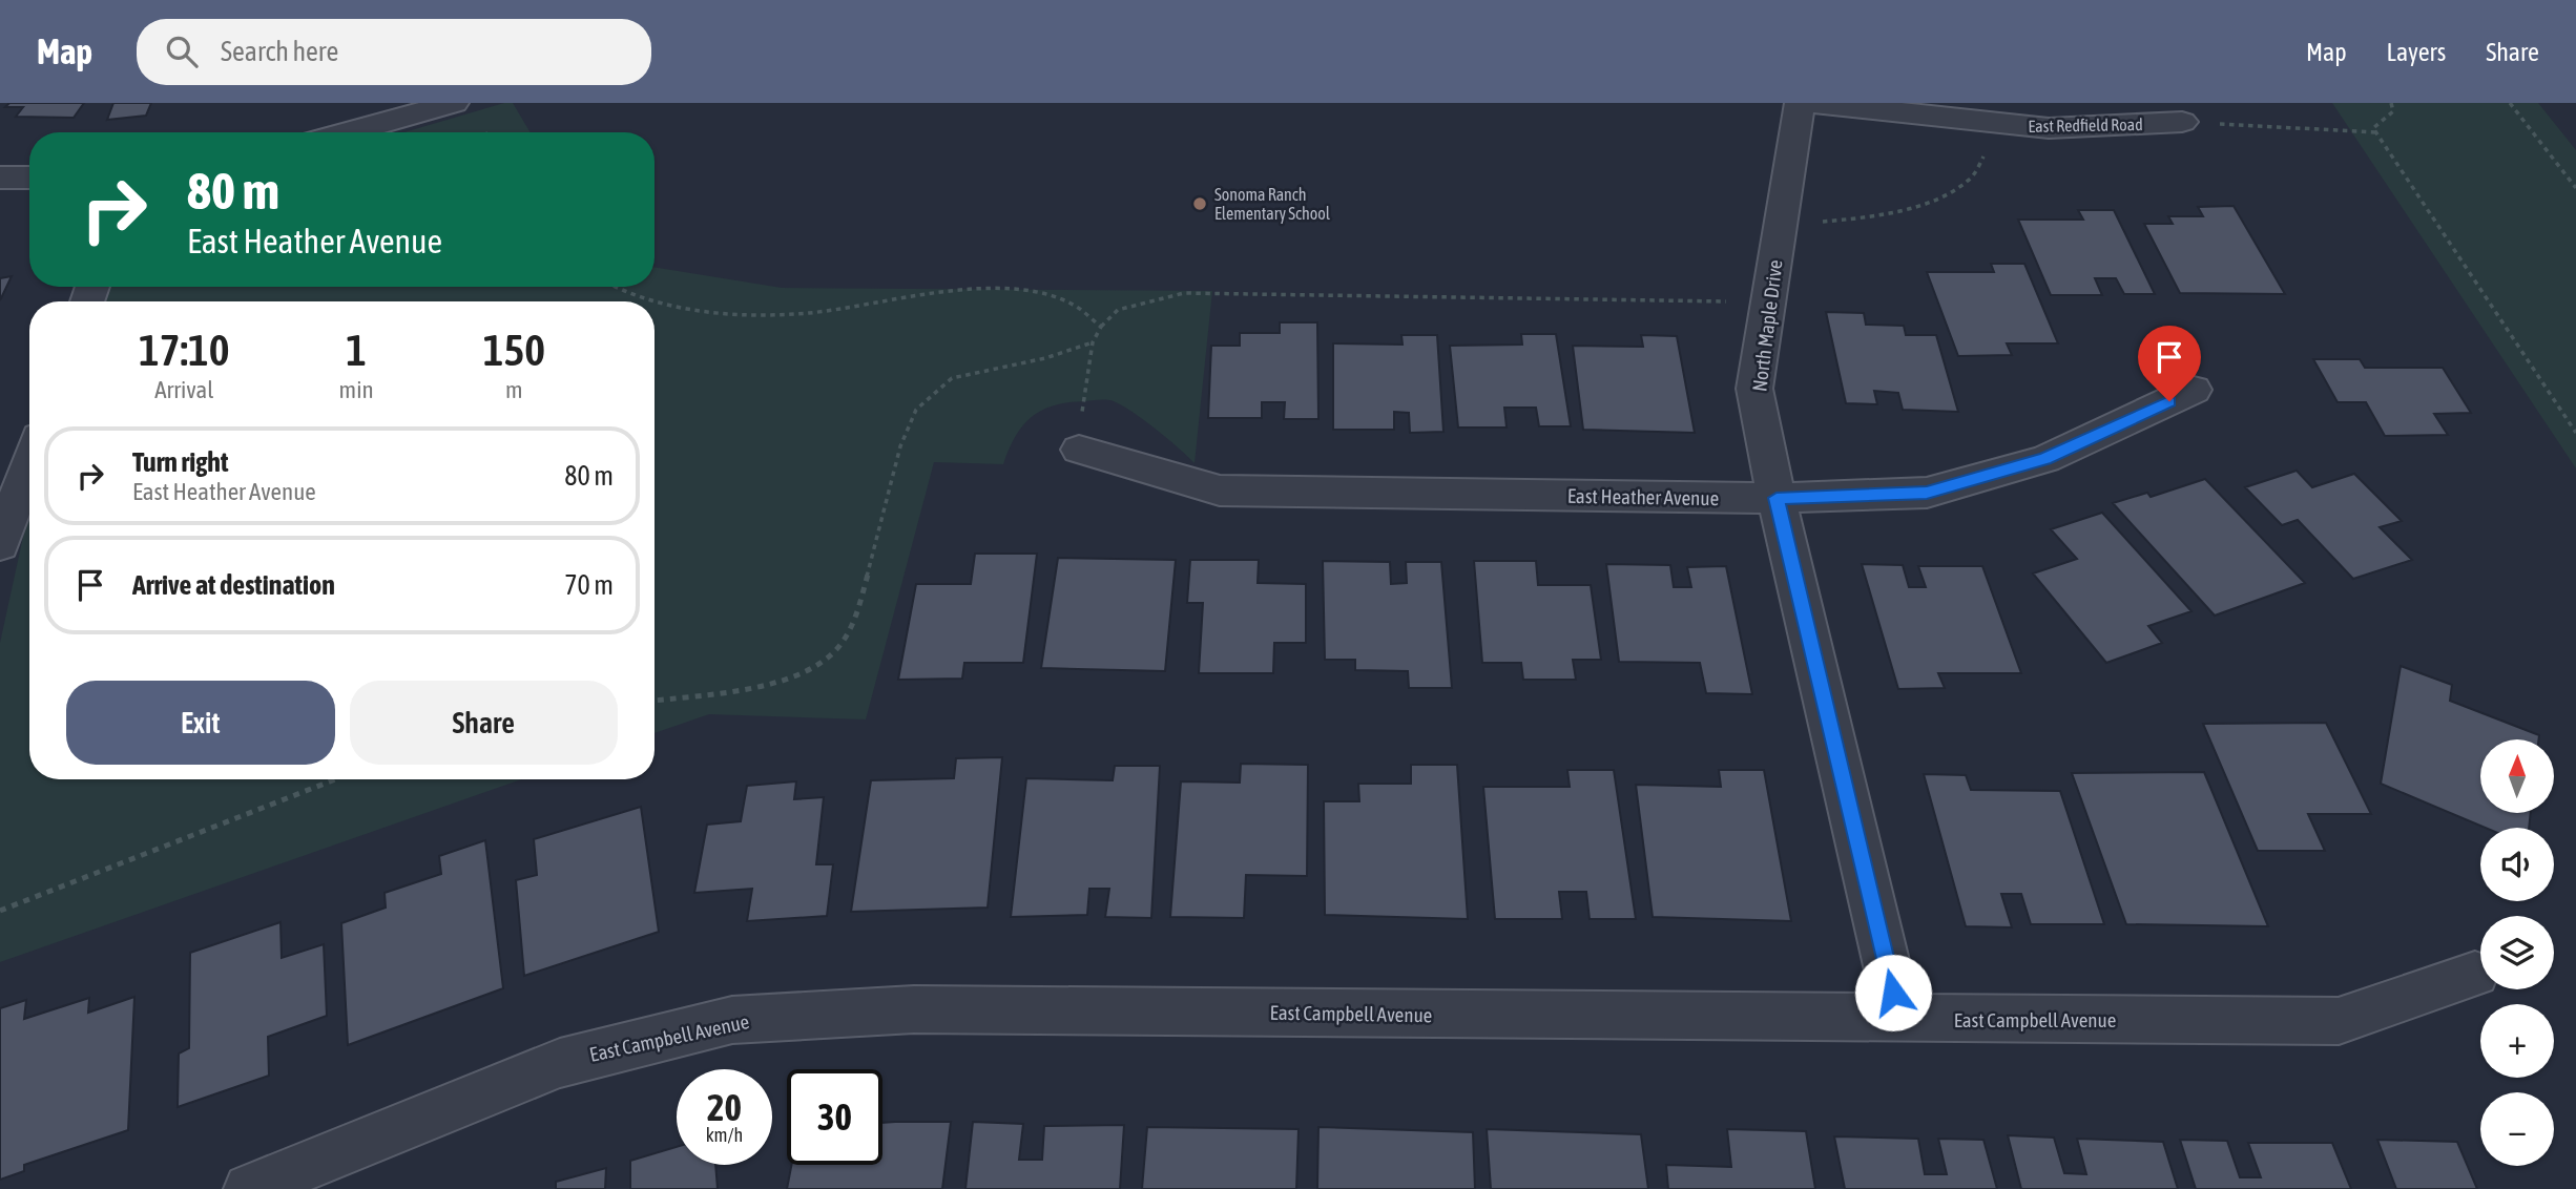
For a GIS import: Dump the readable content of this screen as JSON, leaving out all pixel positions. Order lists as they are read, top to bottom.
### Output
{
  "streets": {
    "street": [
      "East Redfield Road",
      "North Maple Drive",
      "East Heather Avenue",
      "East Campbell Avenue"
    ]
  },
  "crossings": [
    ["North Maple Drive", "East Heather Avenue"],
    ["North Maple Drive", "East Campbell Avenue"]
  ],
  "places": ["Sonoma Ranch Elementary School"],
  "north": "top",
  "page": {
    "header": "Map",
    "search": "Search here",
    "nav": ["Map", "Layers", "Share"],
    "turn": ["80 m", "East Heather Avenue"],
    "eta": [
      "17:10",
      "Arrival",
      "1",
      "min",
      "150",
      "m"
    ],
    "list": [
      {
        "name": "Turn right",
        "note": "East Heather Avenue",
        "value": "80 m"
      },
      {
        "name": "Arrive at destination",
        "value": "70 m"
      }
    ],
    "buttons": ["Exit", "Share"],
    "map_buttons": ["+", "−"],
    "speed": "20 km/h",
    "limit": "30"
  }
}
